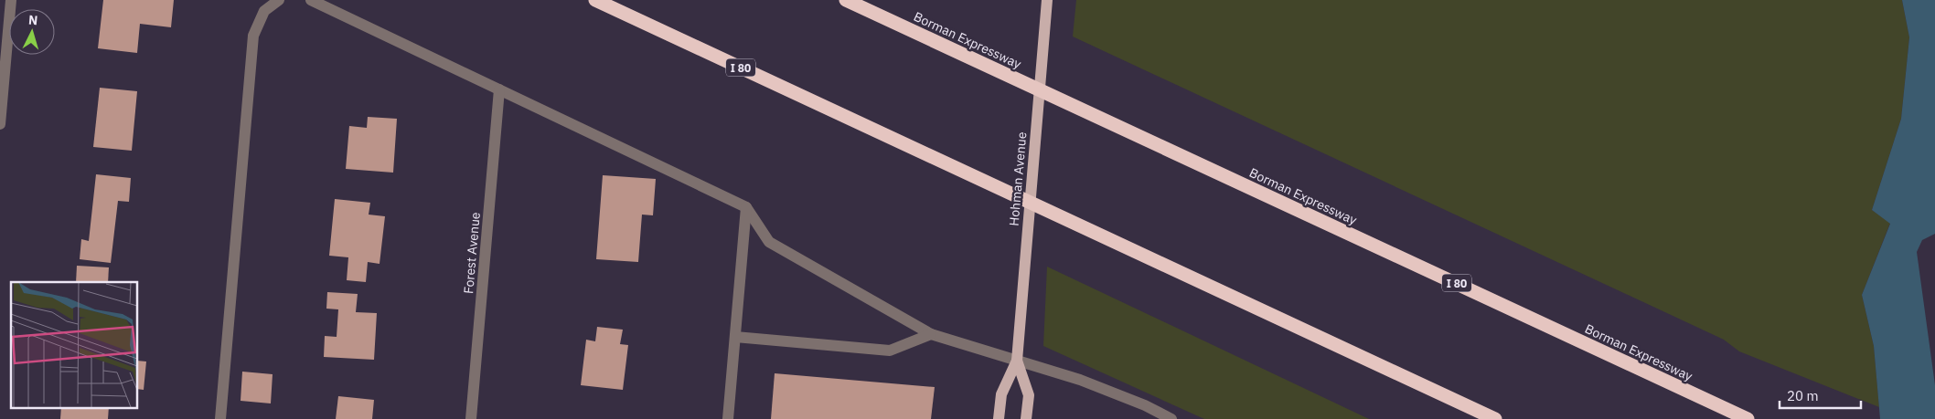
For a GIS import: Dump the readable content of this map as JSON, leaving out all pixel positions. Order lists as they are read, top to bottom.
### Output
{
  "streets": {
    "highway": ["Borman Expressway", "I 80"],
    "main road": ["Hohman Avenue"],
    "street": ["Forest Avenue"]
  },
  "scale_bar": "20 m",
  "north": "top"
}
